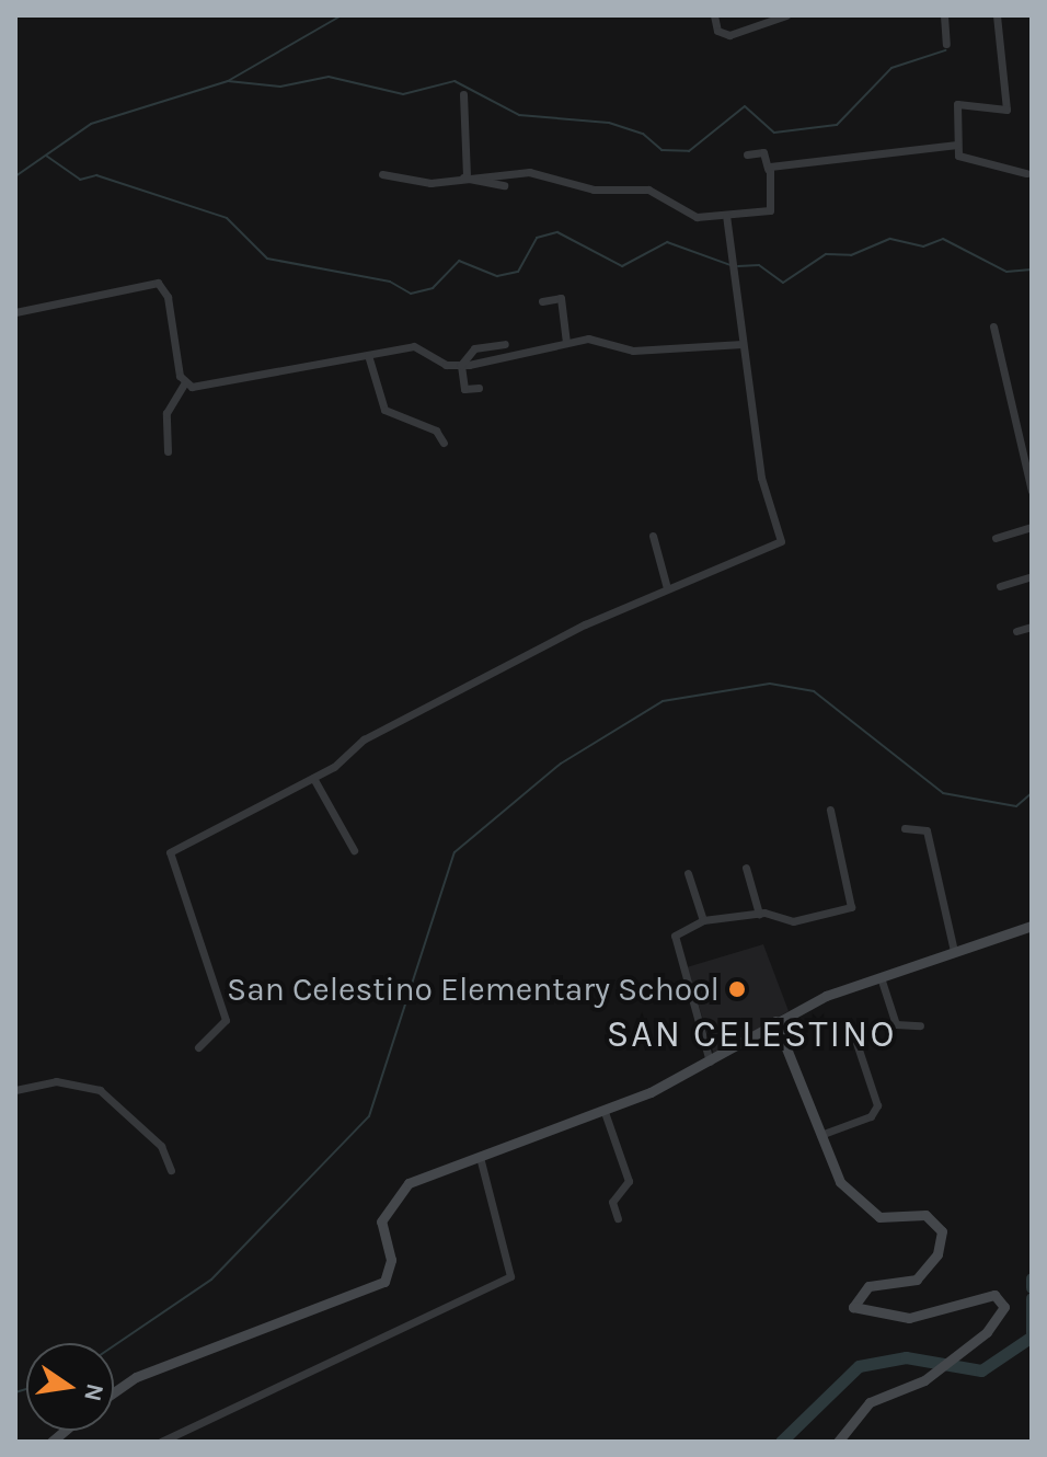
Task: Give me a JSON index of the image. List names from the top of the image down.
{
  "districts": ["SAN CELESTINO"],
  "places": ["San Celestino Elementary School"],
  "north": "right"
}
